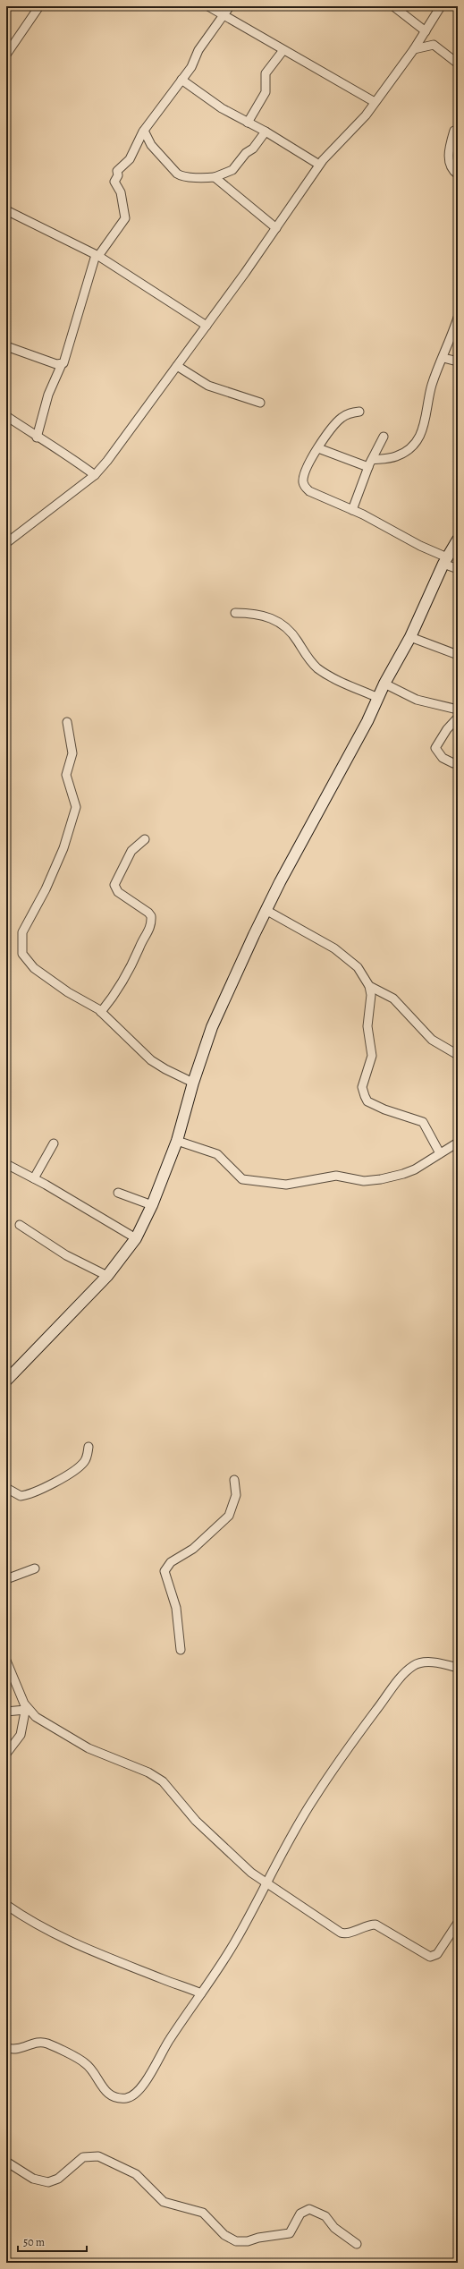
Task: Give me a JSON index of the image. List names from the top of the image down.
{
  "scale_bar": "50 m"
}
